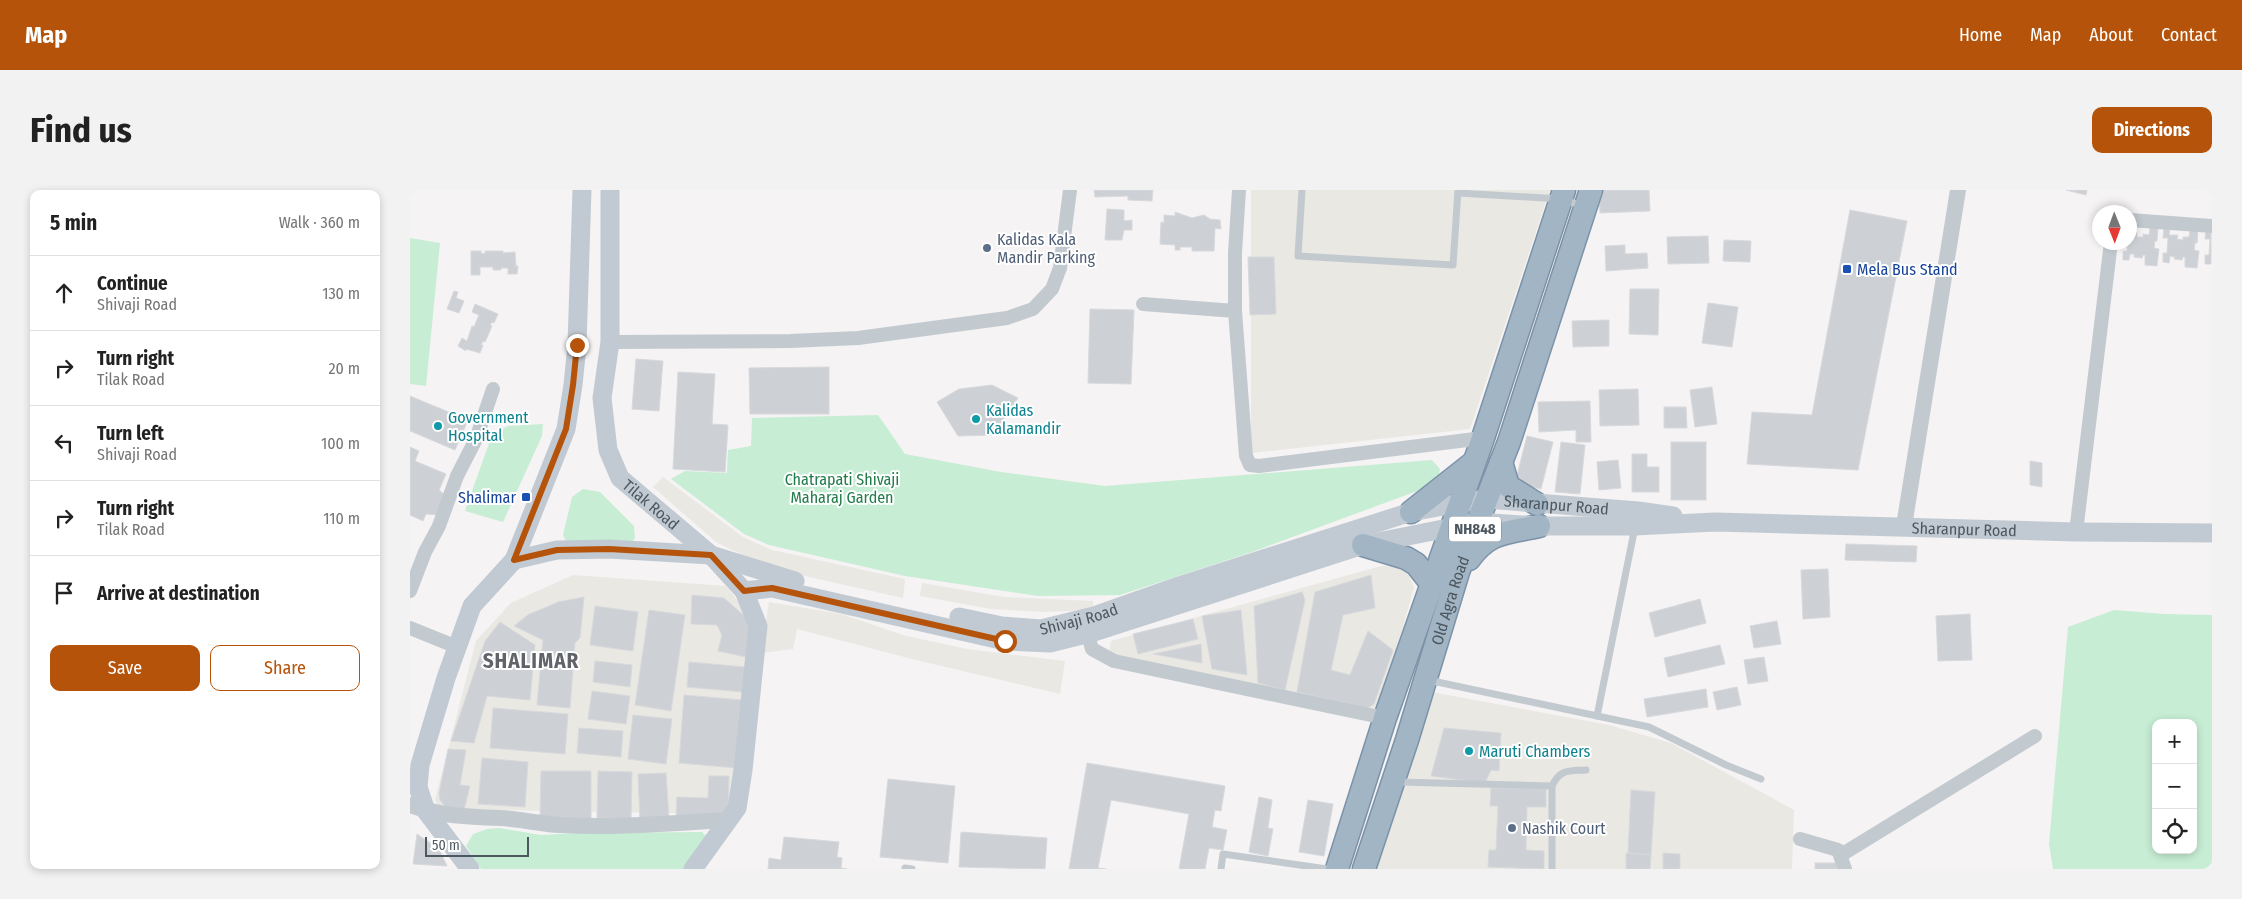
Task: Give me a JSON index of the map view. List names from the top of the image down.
{
  "streets": {
    "highway": ["NH848", "Old Agra Road"],
    "main road": ["Tilak Road", "Sharanpur Road", "Shivaji Road"]
  },
  "crossings": [
    ["Tilak Road", "Shivaji Road"],
    ["Sharanpur Road", "Old Agra Road"],
    ["Sharanpur Road", "Shivaji Road"],
    ["Old Agra Road", "Shivaji Road"]
  ],
  "districts": ["SHALIMAR"],
  "parks": ["Chatrapati Shivaji Maharaj Garden"],
  "places": {
    "other": [
      "Kalidas Kala Mandir Parking",
      "Kalidas Kalamandir",
      "Government Hospital",
      "Maruti Chambers",
      "Nashik Court"
    ],
    "transit": ["Mela Bus Stand", "Shalimar"]
  },
  "scale_bar": "50 m",
  "north": "bottom",
  "page": {
    "header": "Map",
    "nav": [
      "Home",
      "Map",
      "About",
      "Contact"
    ],
    "buttons": [
      "Directions",
      ["Save", "Share"]
    ],
    "title": "Find us",
    "heading": ["5 min", "Walk · 360 m"],
    "list": [
      ["Continue", "Shivaji Road", "130 m"],
      ["Turn right", "Tilak Road", "20 m"],
      ["Turn left", "Shivaji Road", "100 m"],
      ["Turn right", "Tilak Road", "110 m"],
      "Arrive at destination"
    ],
    "map_buttons": ["+", "−"],
    "scale": "50 m"
  }
}
